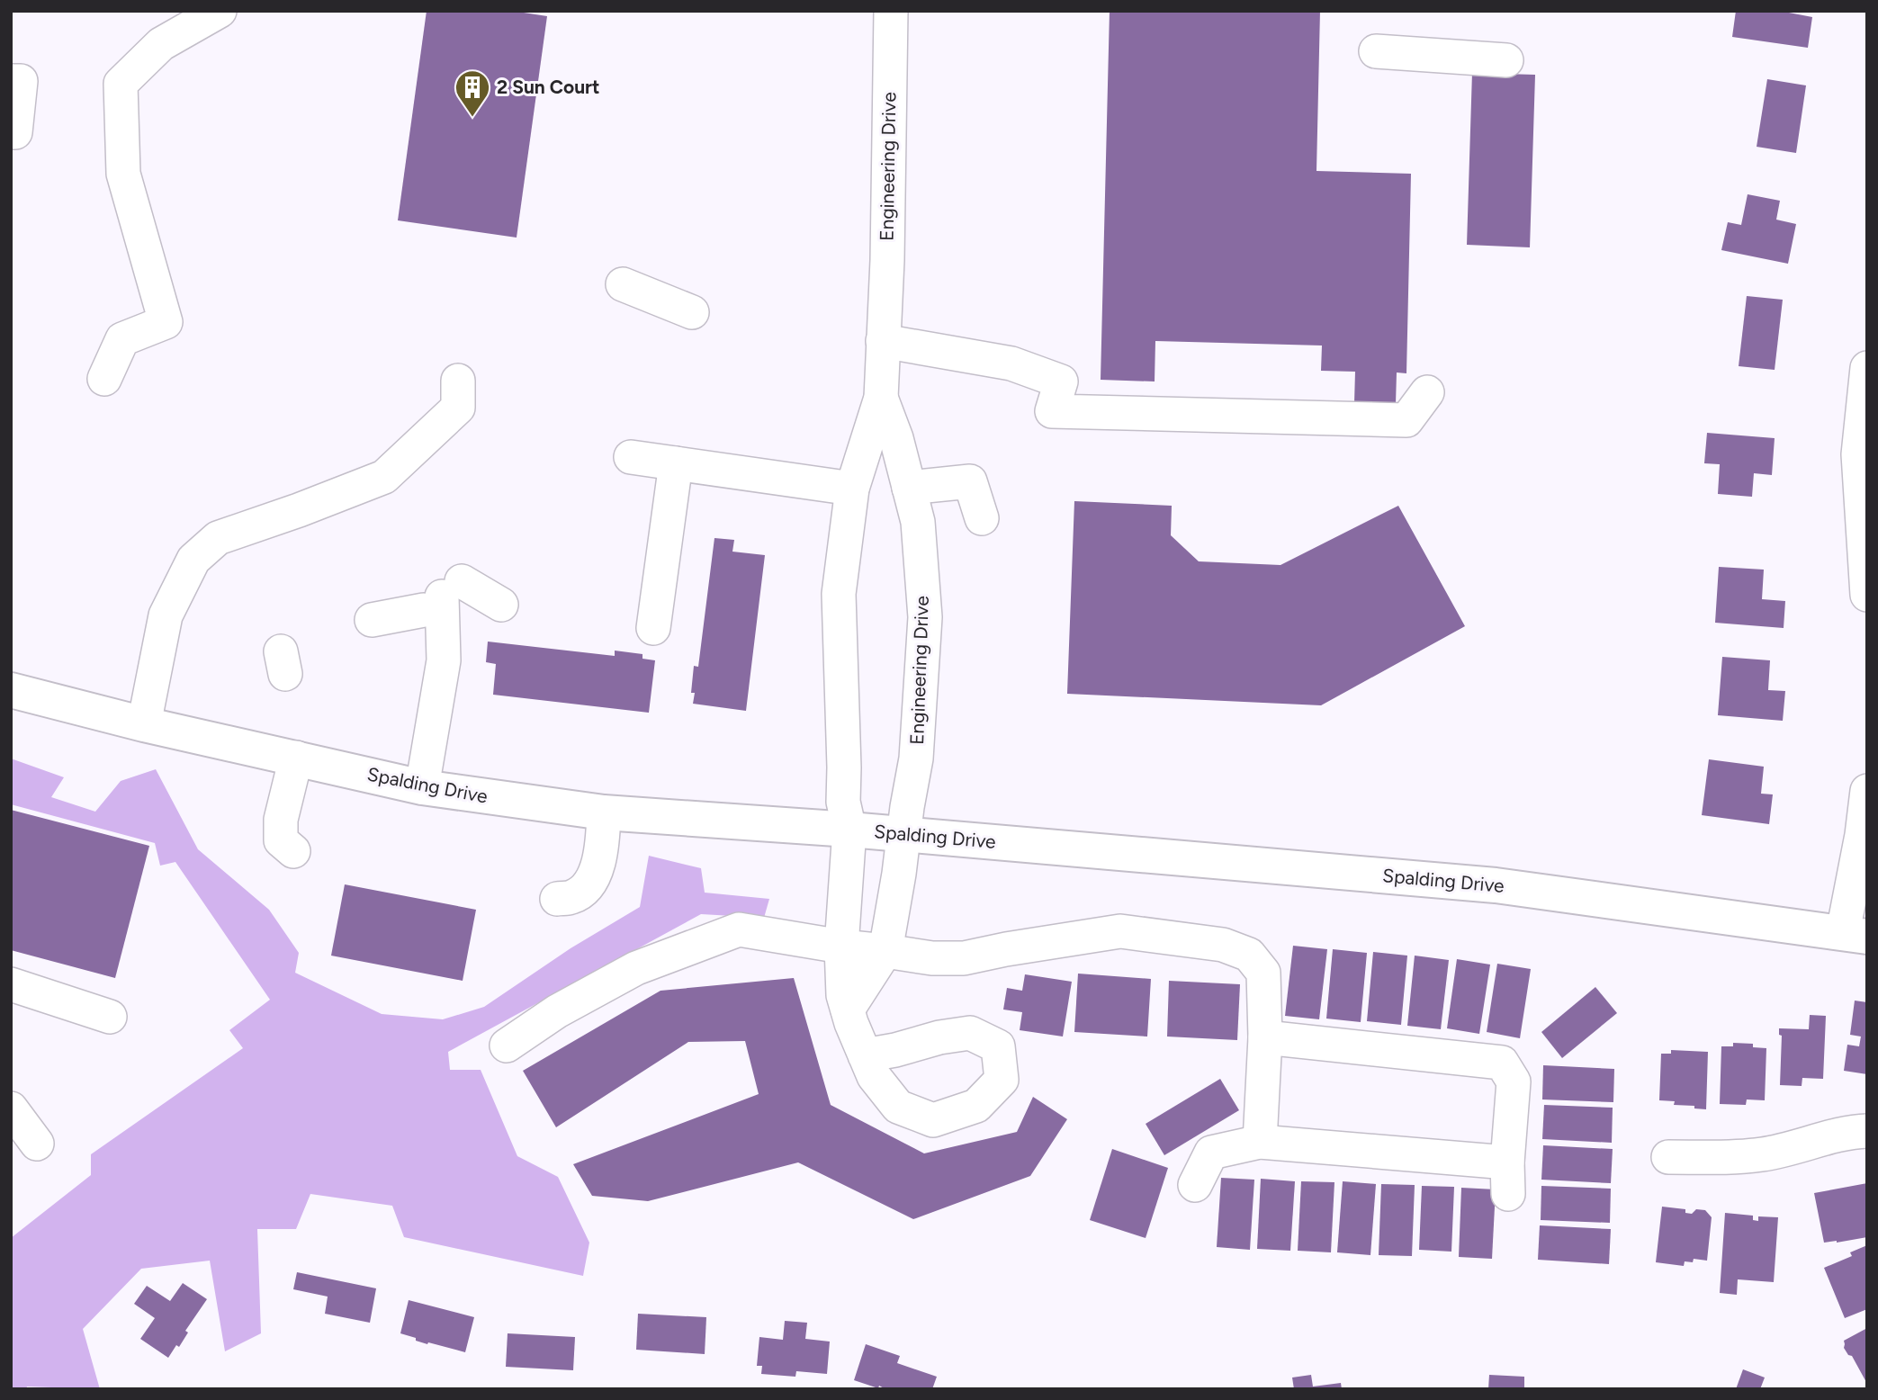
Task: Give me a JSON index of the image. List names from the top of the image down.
{
  "streets": {
    "main road": ["Spalding Drive"],
    "street": ["Engineering Drive"]
  },
  "crossings": [
    ["Engineering Drive", "Spalding Drive"]
  ],
  "places": {
    "building": ["2 Sun Court"]
  }
}
